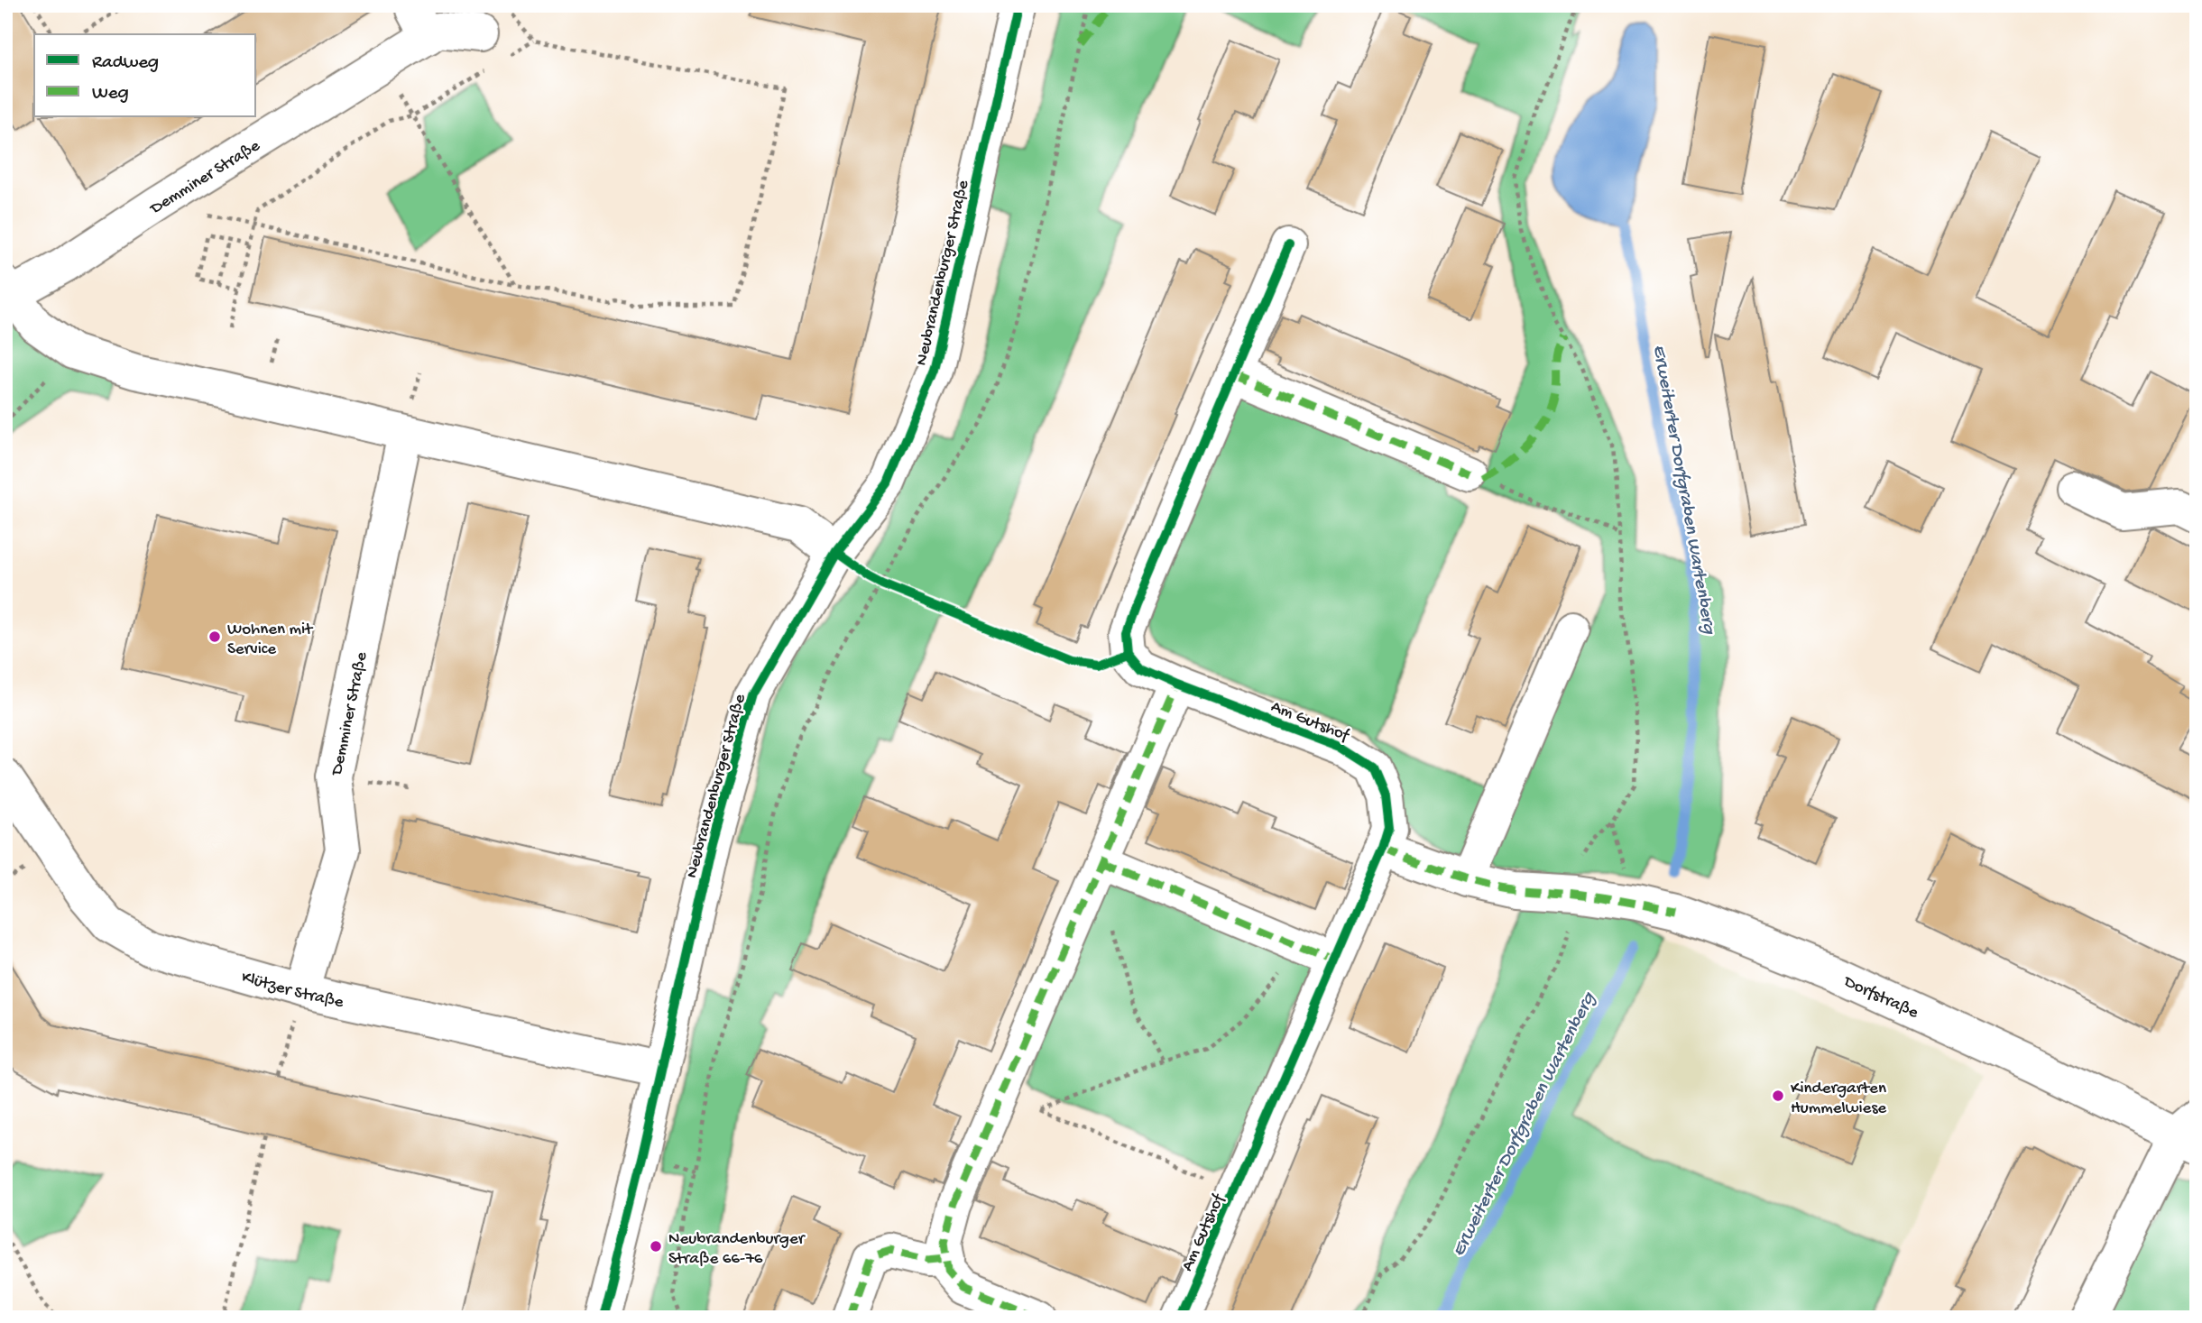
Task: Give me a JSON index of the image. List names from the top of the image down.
{
  "streets": {
    "street": [
      "Demminer Straße",
      "Neubrandenburger Straße",
      "Am Gutshof",
      "Klützer Straße",
      "Dorfstraße"
    ]
  },
  "crossings": [
    ["Demminer Straße", "Neubrandenburger Straße"],
    ["Demminer Straße", "Klützer Straße"],
    ["Neubrandenburger Straße", "Klützer Straße"]
  ],
  "water": ["Erweiterter Dorfgraben Wartenberg"],
  "places": ["Wohnen mit Service", "Kindergarten Hummelwiese", "Neubrandenburger Straße 66-76"],
  "legend": ["Radweg", "Weg"]
}
